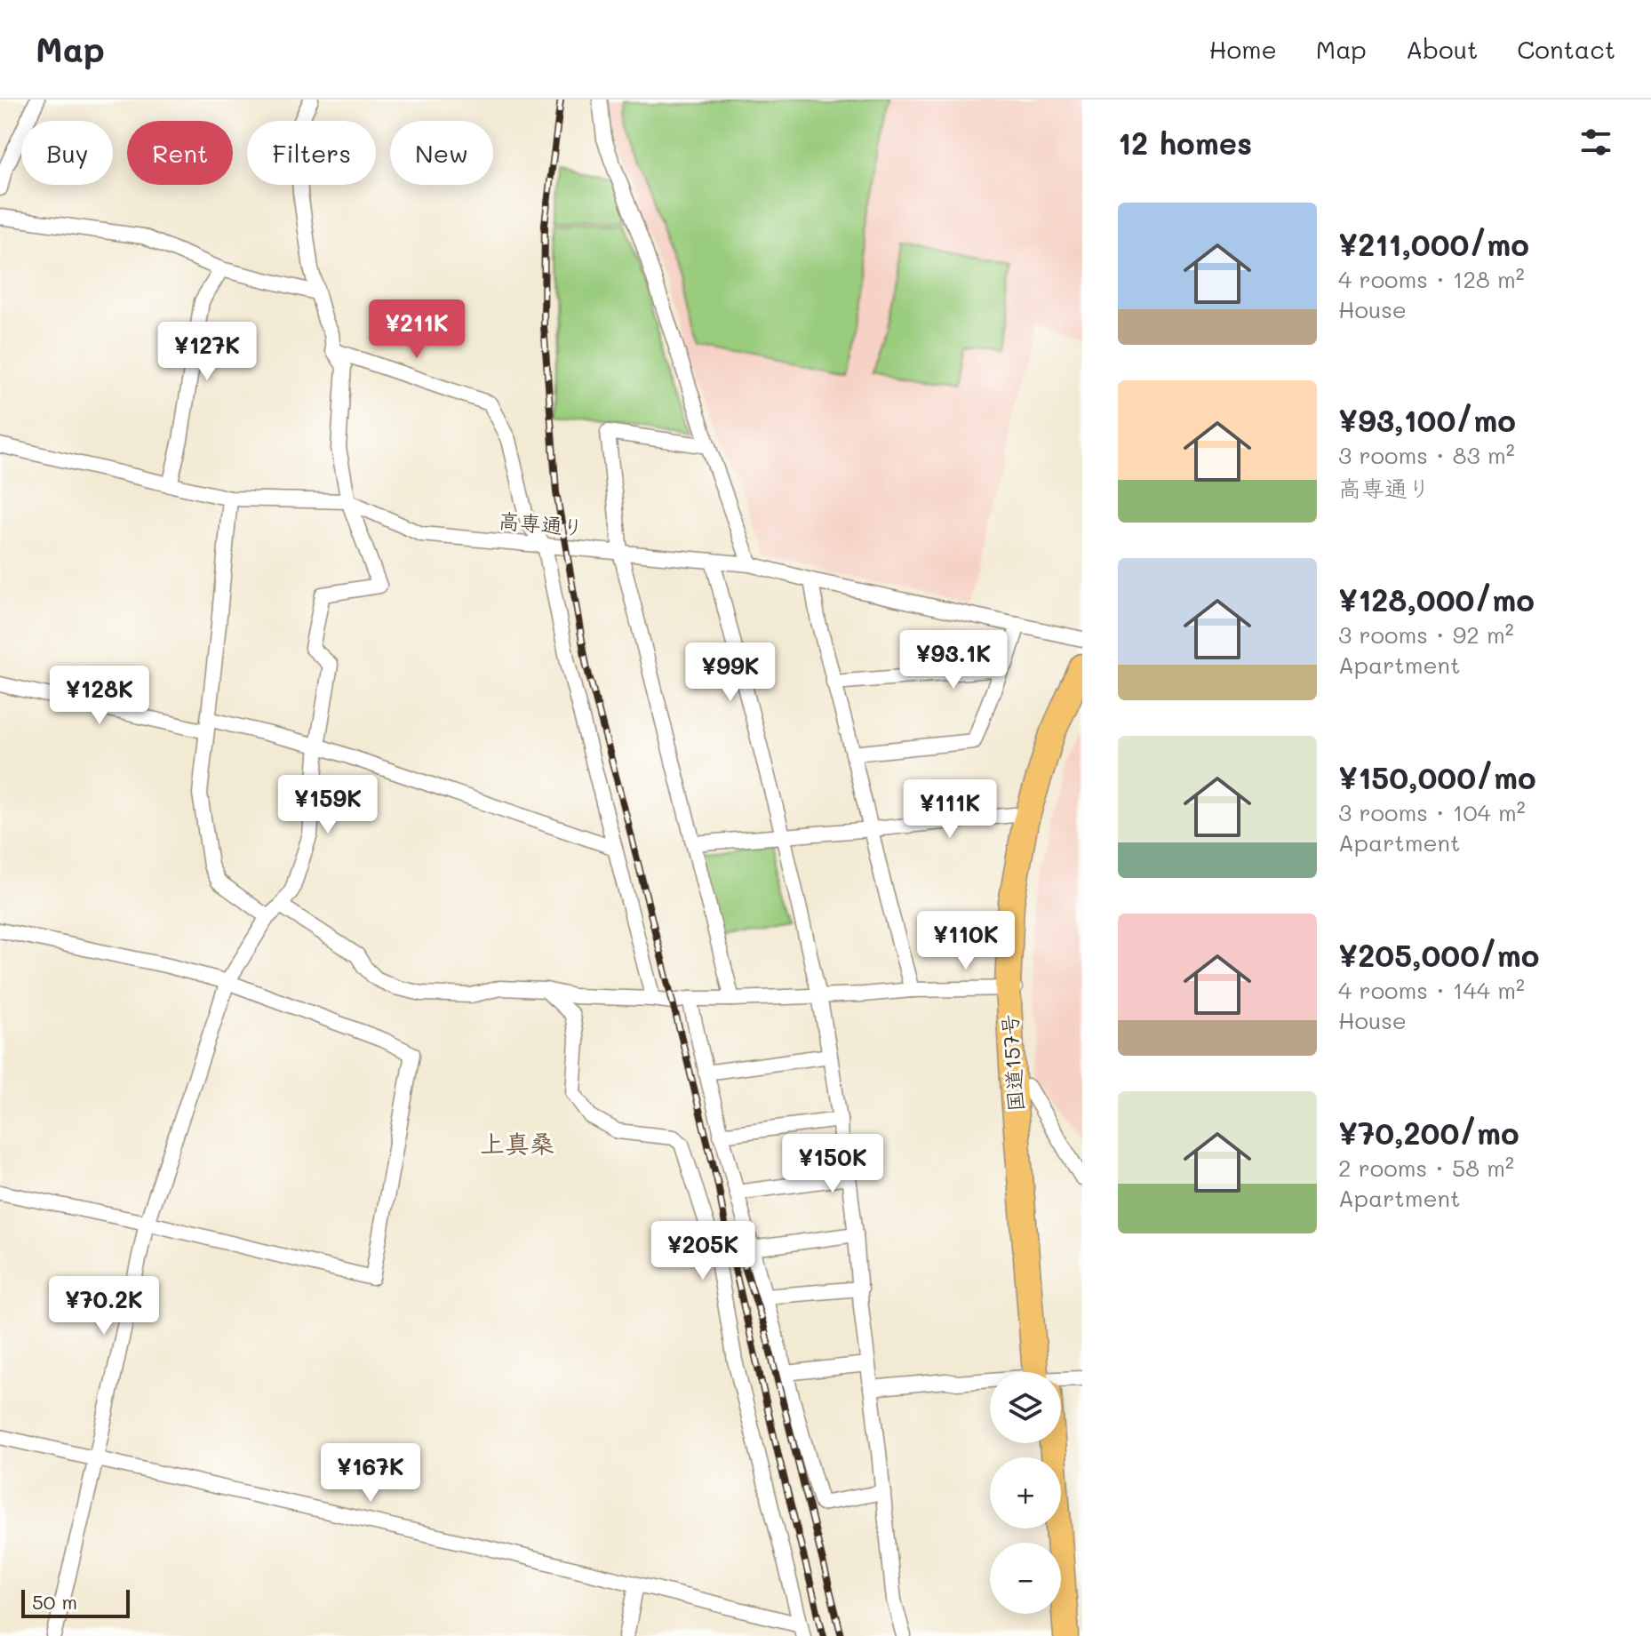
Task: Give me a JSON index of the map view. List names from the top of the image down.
{
  "streets": {
    "highway": ["国道157号"],
    "street": ["高専通り"]
  },
  "districts": ["上真桑"],
  "scale_bar": "50 m",
  "page": {
    "header": "Map",
    "nav": [
      "Home",
      "Map",
      "About",
      "Contact"
    ],
    "heading": "12 homes",
    "chip": [
      "Buy",
      "Rent",
      "Filters",
      "New"
    ],
    "list": [
      {
        "name": "¥211,000/mo",
        "note": "4 rooms · 128 m² · House"
      },
      {
        "name": "¥93,100/mo",
        "note": "3 rooms · 83 m² · 高専通り"
      },
      {
        "name": "¥128,000/mo",
        "note": "3 rooms · 92 m² · Apartment"
      },
      {
        "name": "¥150,000/mo",
        "note": "3 rooms · 104 m² · Apartment"
      },
      {
        "name": "¥205,000/mo",
        "note": "4 rooms · 144 m² · House"
      },
      {
        "name": "¥70,200/mo",
        "note": "2 rooms · 58 m² · Apartment"
      }
    ],
    "price": [
      "¥211K",
      "¥127K",
      "¥93.1K",
      "¥99K",
      "¥128K",
      "¥159K",
      "¥111K",
      "¥110K",
      "¥150K",
      "¥205K",
      "¥70.2K",
      "¥167K"
    ],
    "map_buttons": ["+", "−"],
    "scale": "50 m"
  }
}
